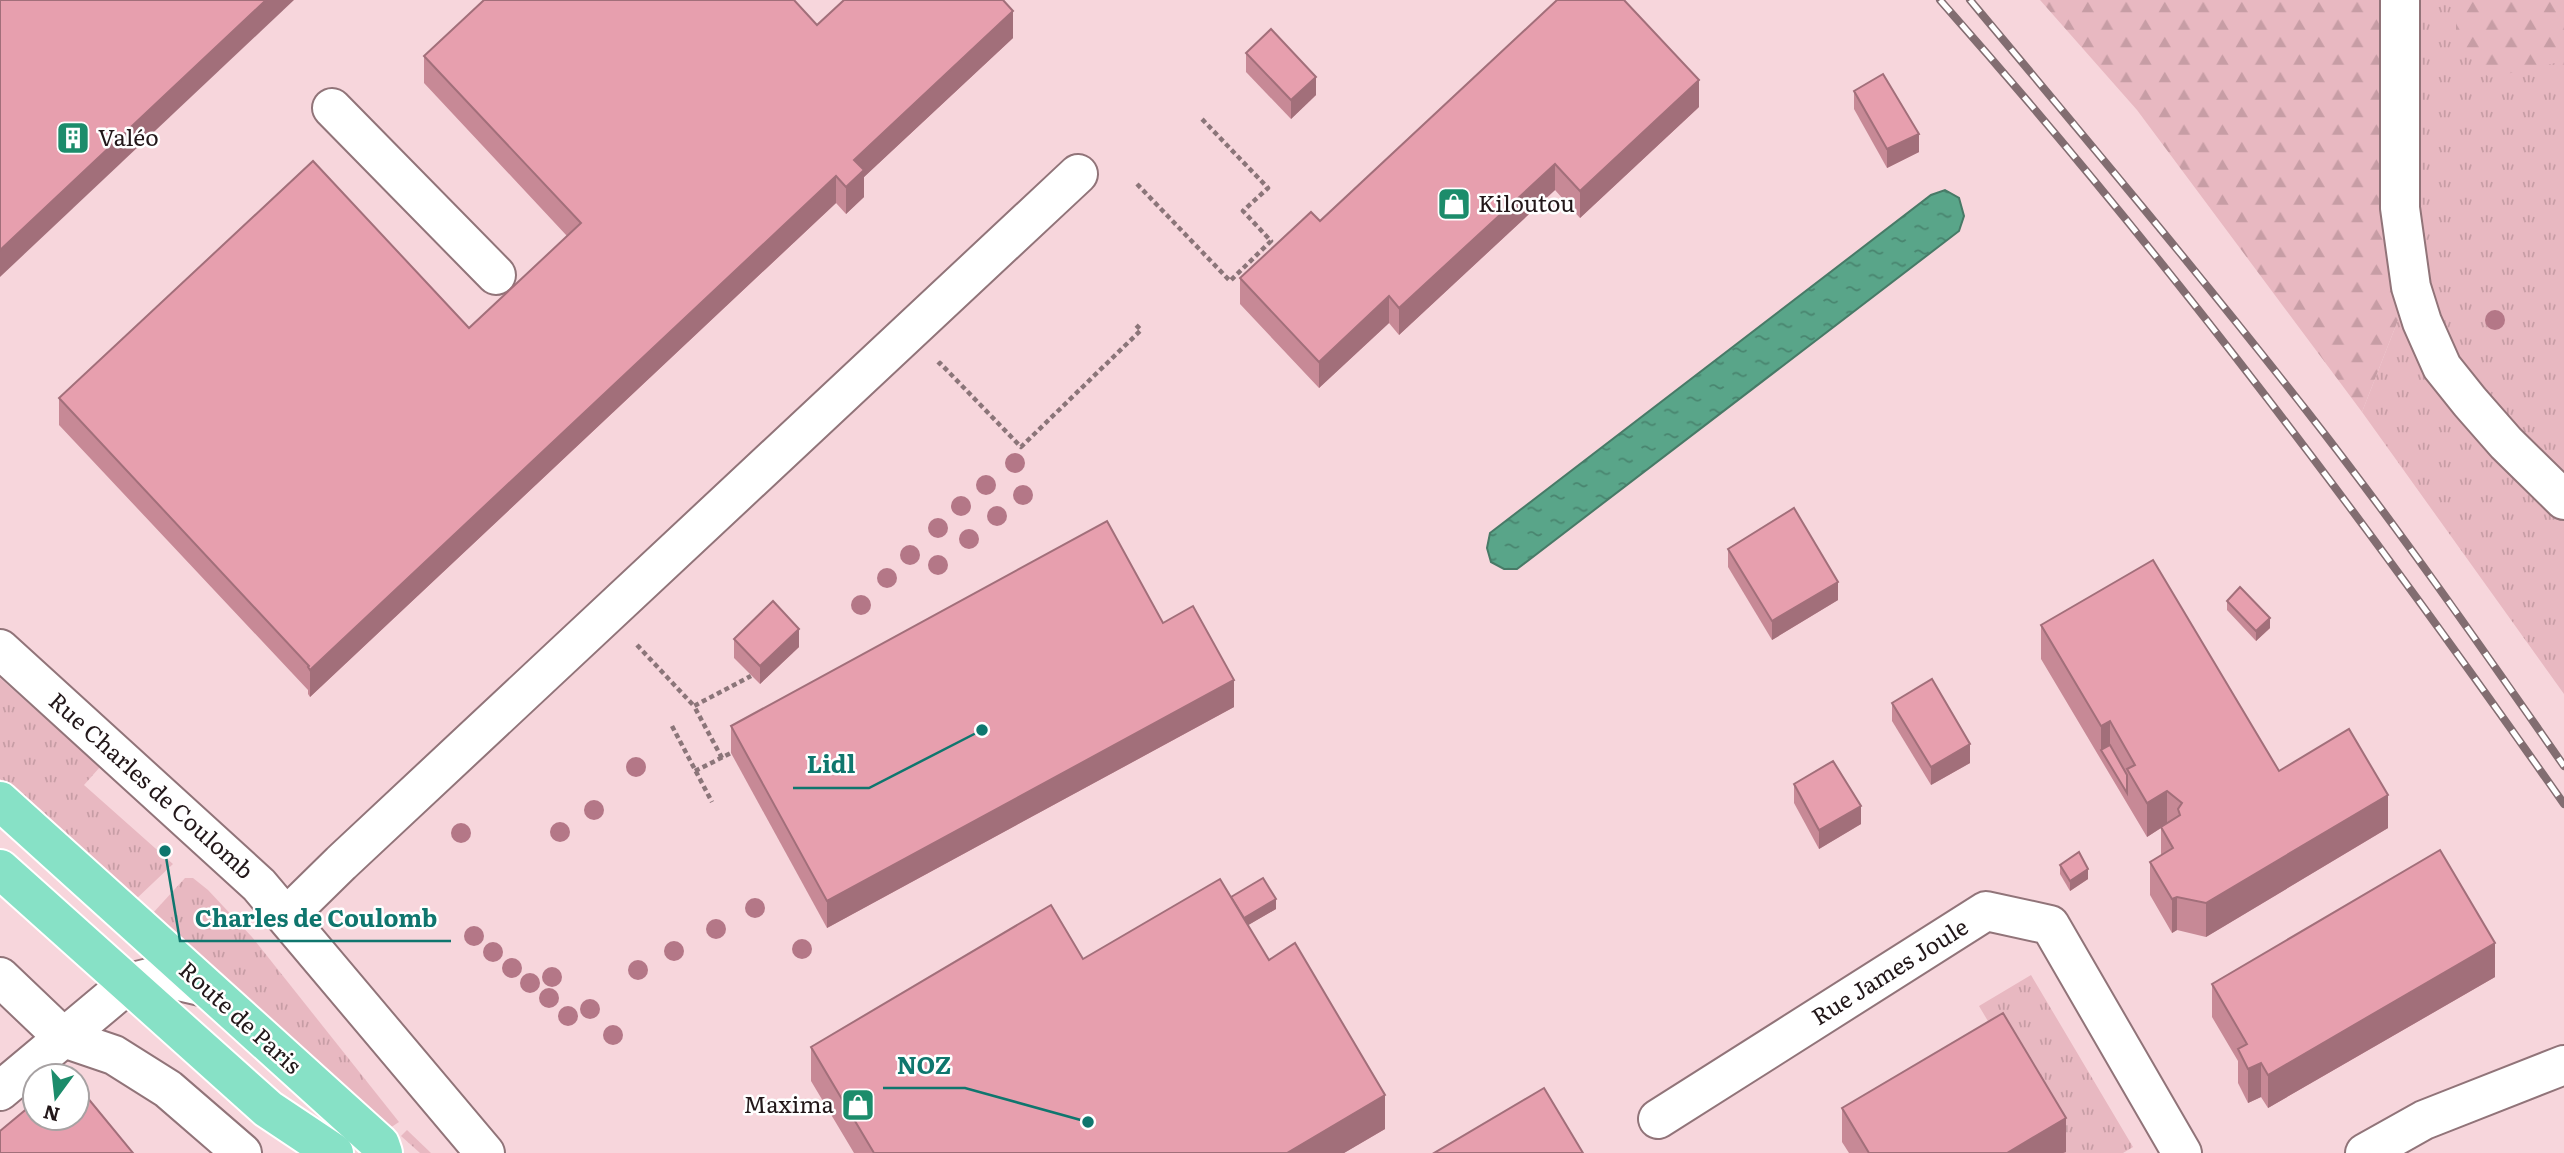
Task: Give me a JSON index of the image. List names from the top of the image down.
{
  "streets": {
    "main road": ["Route de Paris"],
    "street": ["Rue Charles de Coulomb", "Rue James Joule"]
  },
  "places": {
    "building": ["Valéo"],
    "shop": ["Kiloutou", "Maxima"],
    "other": ["Lidl", "Charles de Coulomb", "NOZ"]
  },
  "north": "bottom"
}
